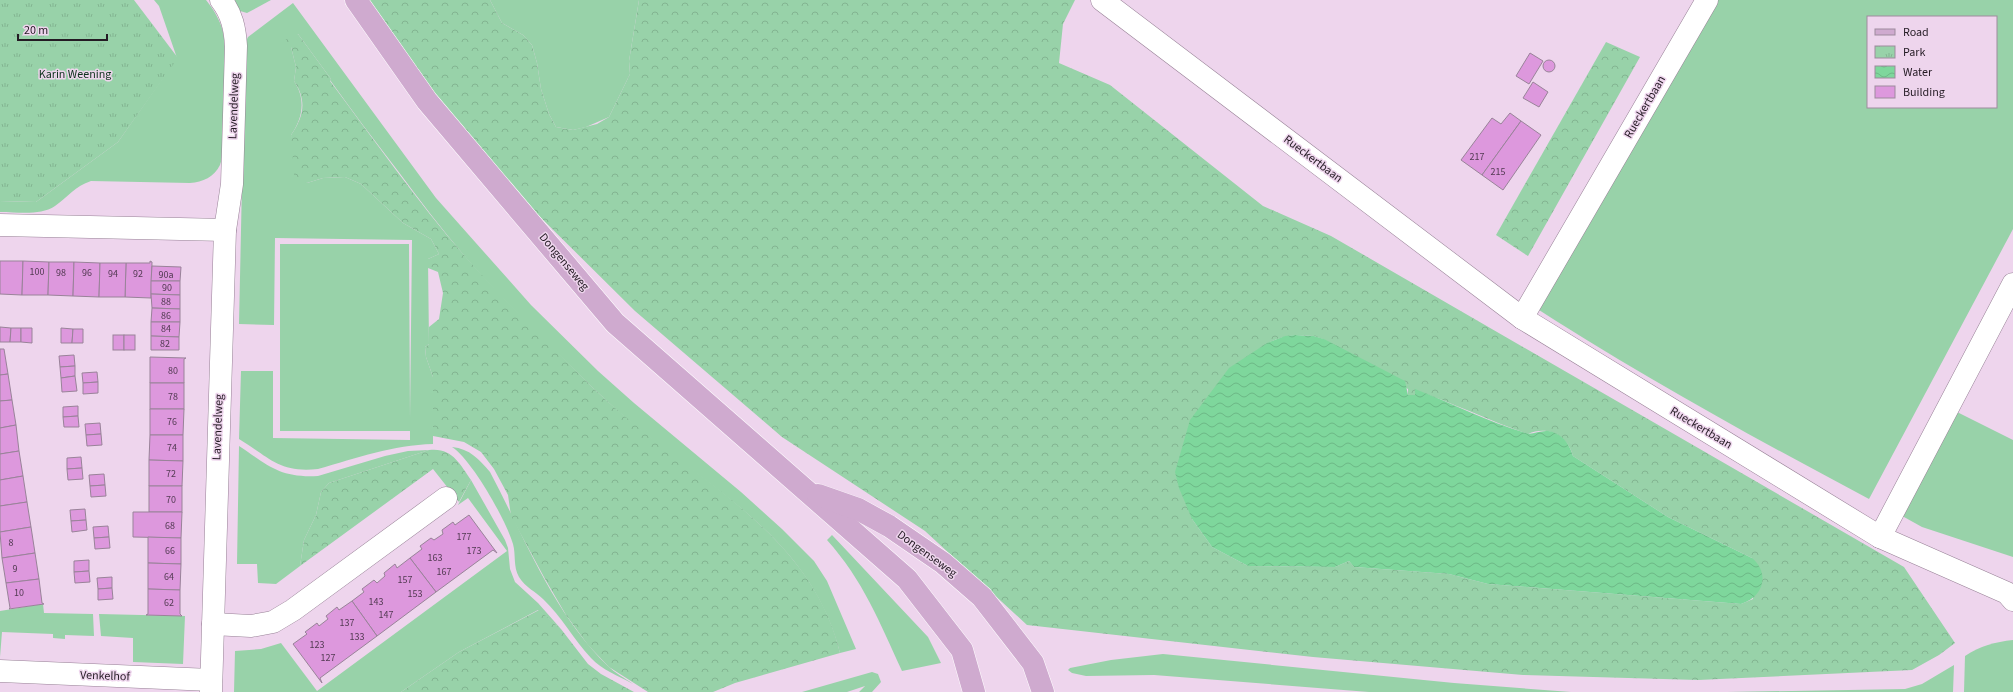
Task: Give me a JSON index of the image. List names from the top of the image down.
{
  "streets": {
    "main road": ["Dongenseweg"],
    "street": ["Lavendelweg", "Rueckertbaan", "Venkelhof"]
  },
  "crossings": [
    ["Lavendelweg", "Venkelhof"]
  ],
  "parks": ["Karin Weening"],
  "house_numbers": [
    "217",
    "215",
    "100",
    "98",
    "96",
    "94",
    "92",
    "90a",
    "90",
    "88",
    "86",
    "84",
    "82",
    "80",
    "78",
    "76",
    "74",
    "72",
    "70",
    "68",
    "177",
    "8",
    "66",
    "173",
    "163",
    "9",
    "167",
    "64",
    "157",
    "10",
    "153",
    "143",
    "62",
    "147",
    "137",
    "133",
    "123",
    "127"
  ],
  "legend": [
    "Road",
    "Park",
    "Water",
    "Building"
  ],
  "scale_bar": "20 m"
}
